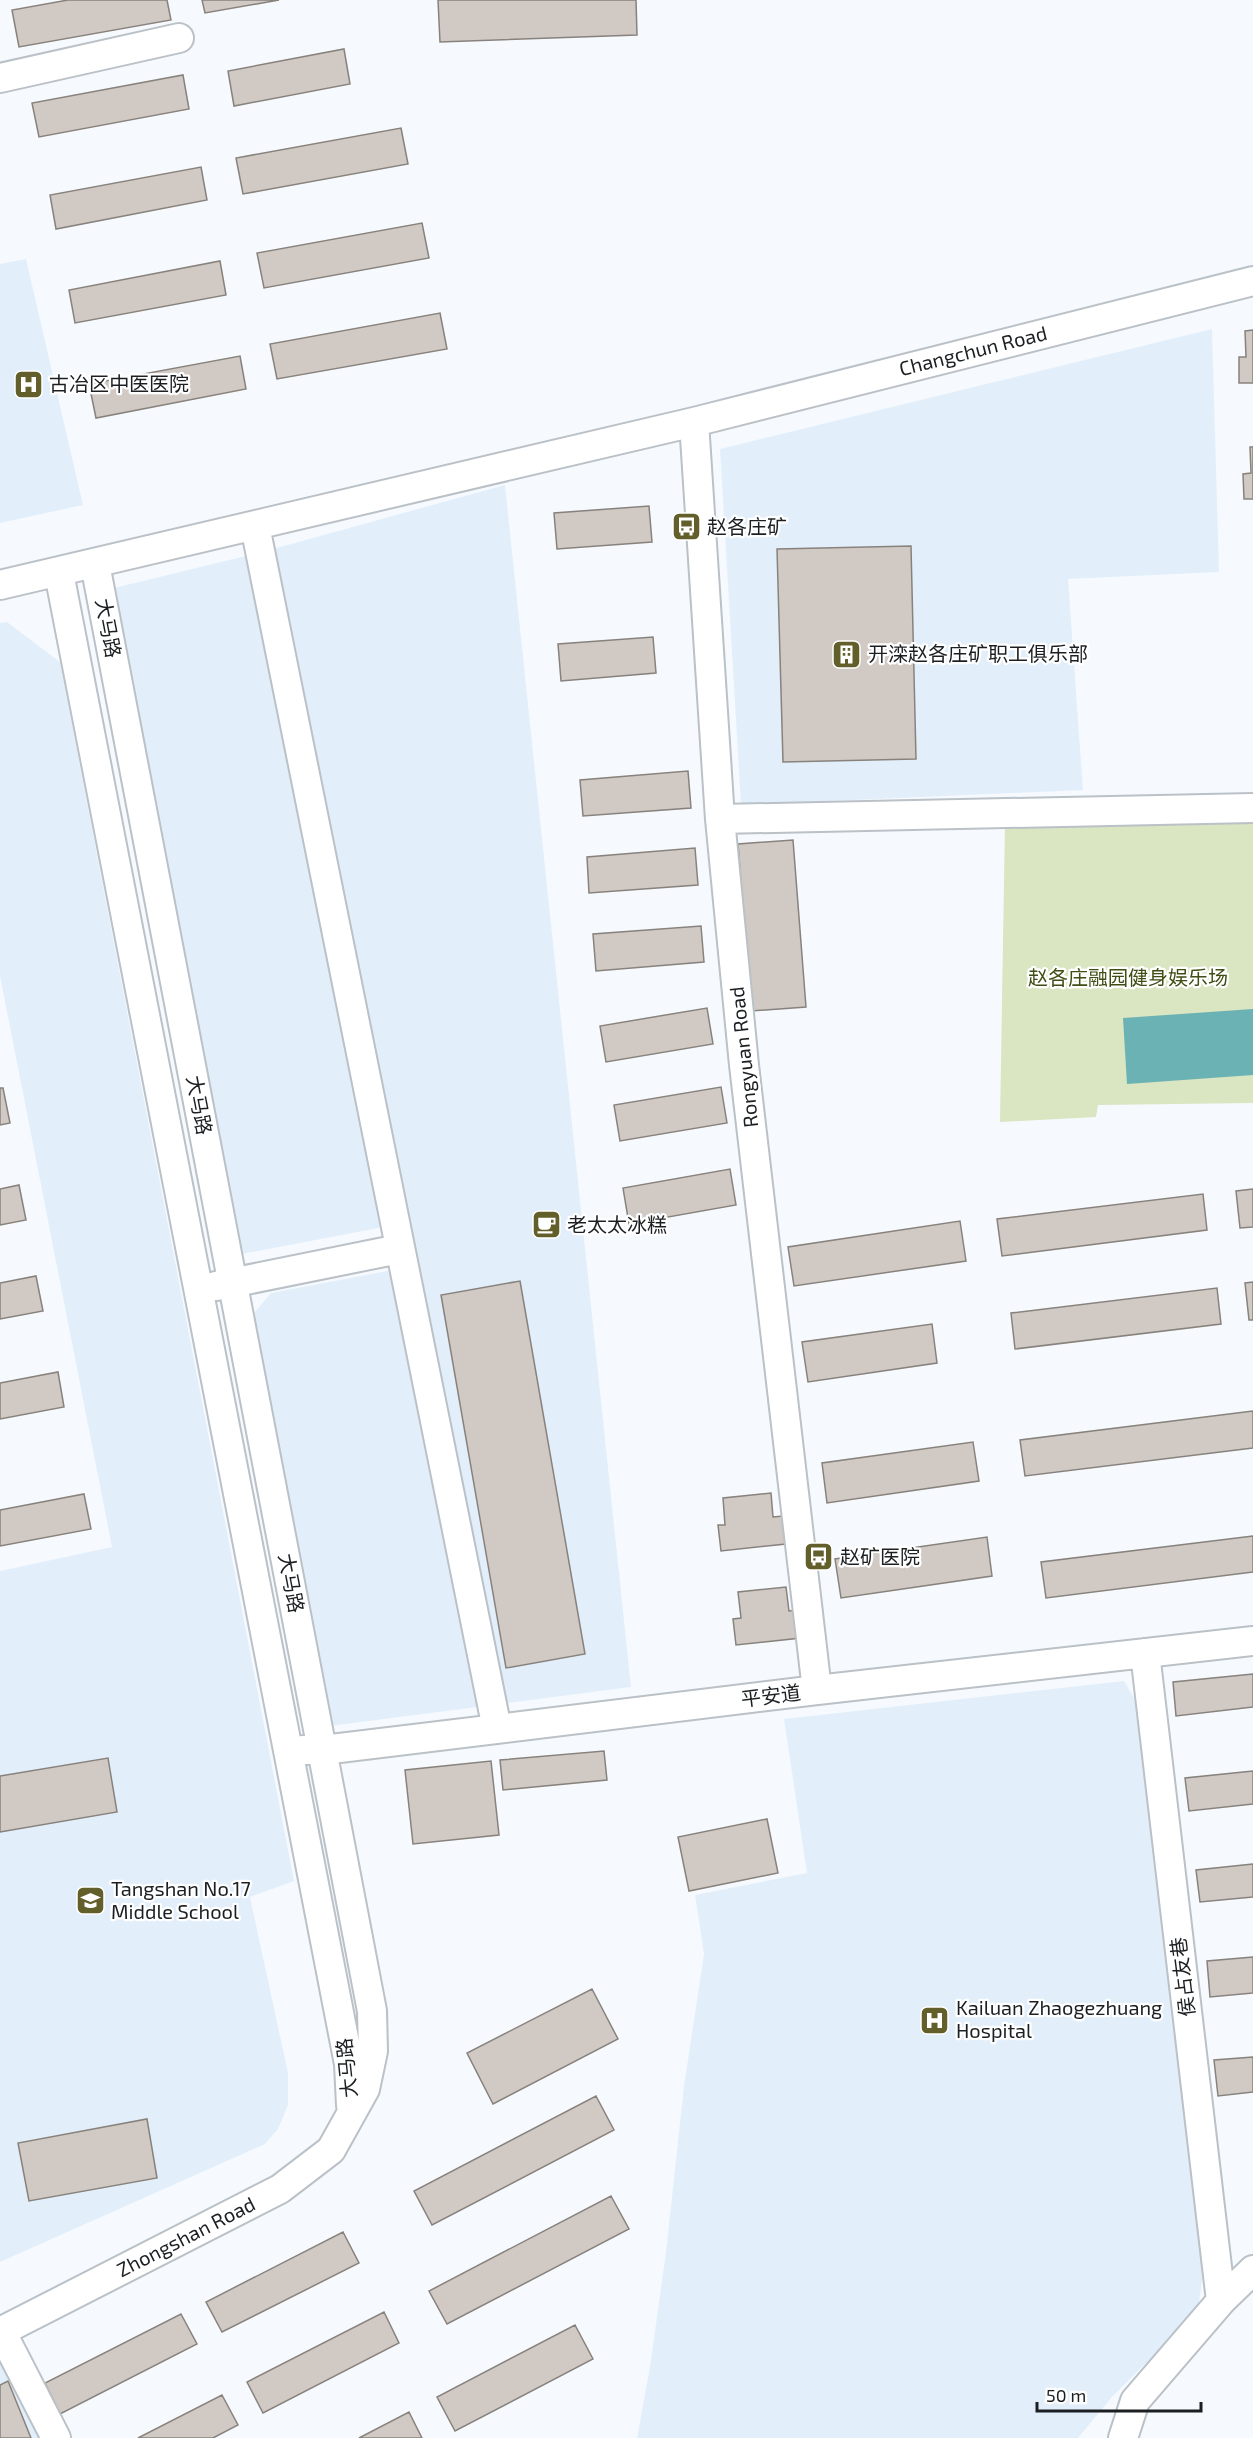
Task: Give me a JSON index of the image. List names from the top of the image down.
{
  "streets": {
    "street": [
      "Changchun Road",
      "大马路",
      "Rongyuan Road",
      "平安道",
      "侯占友巷",
      "Zhongshan Road"
    ]
  },
  "crossings": [
    ["Changchun Road", "大马路"],
    ["Changchun Road", "Rongyuan Road"],
    ["大马路", "平安道"],
    ["大马路", "Zhongshan Road"],
    ["Rongyuan Road", "平安道"],
    ["平安道", "侯占友巷"]
  ],
  "parks": ["赵各庄融园健身娱乐场"],
  "places": {
    "hospital": ["古冶区中医医院", "Kailuan Zhaogezhuang Hospital"],
    "bus stop": ["赵各庄矿", "赵矿医院"],
    "building": ["开滦赵各庄矿职工俱乐部"],
    "cafe": ["老太太冰糕"],
    "school or university": ["Tangshan No.17 Middle School"]
  },
  "scale_bar": "50 m"
}
